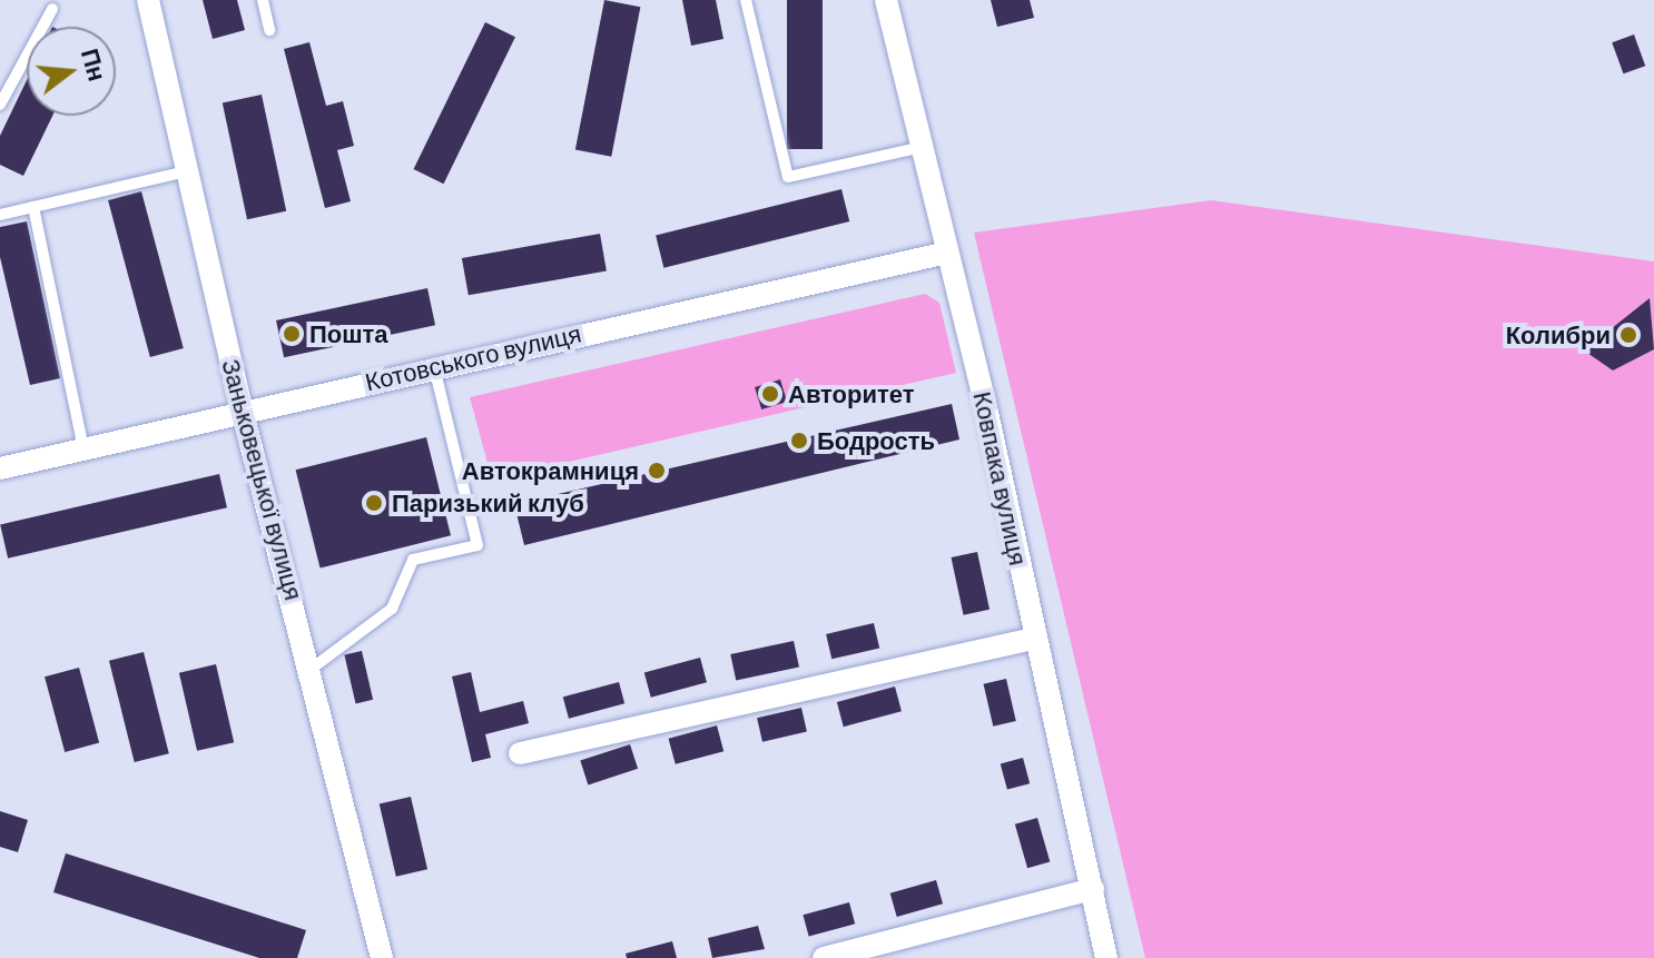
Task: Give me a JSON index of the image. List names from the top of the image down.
{
  "streets": {
    "street": ["Котовського вулиця", "Ковпака вулиця", "Заньковецької вулиця"]
  },
  "crossings": [
    ["Котовського вулиця", "Ковпака вулиця"],
    ["Котовського вулиця", "Заньковецької вулиця"]
  ],
  "places": [
    "Пошта",
    "Колибри",
    "Авторитет",
    "Бодрость",
    "Автокрамниця",
    "Паризький клуб"
  ],
  "north": "right"
}
